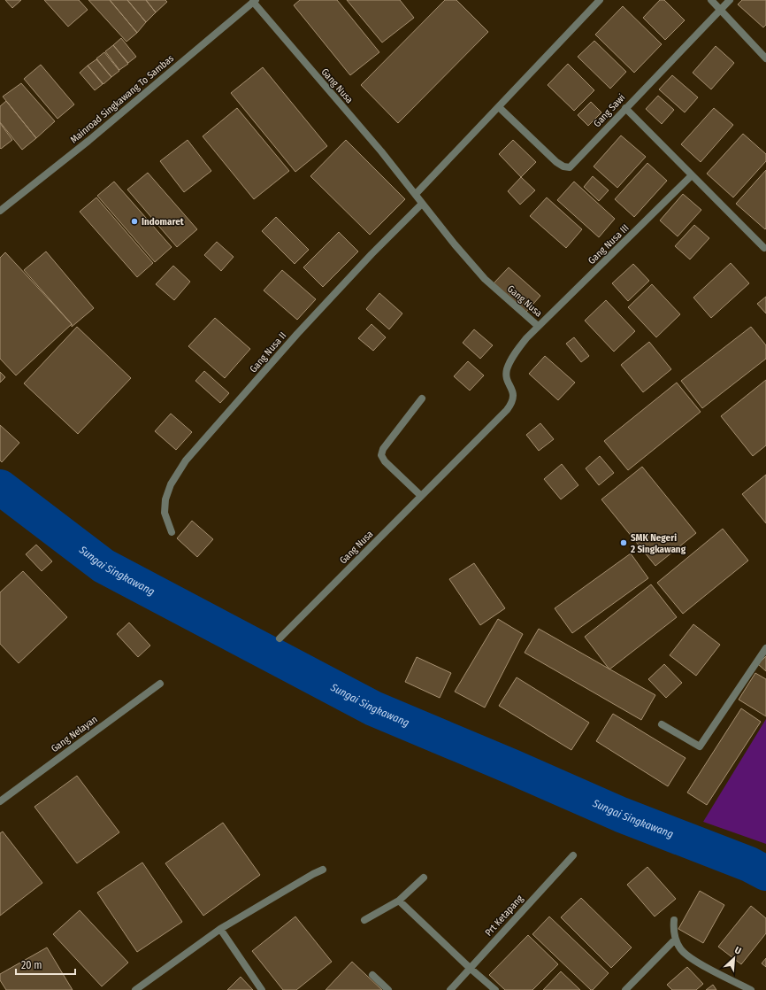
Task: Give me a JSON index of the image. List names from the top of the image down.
{
  "streets": {
    "street": [
      "Gang Nusa",
      "Mainroad Singkawang To Sambas",
      "Gang Sawi",
      "Gang Nusa III",
      "Gang Nusa II",
      "Gang Nelayan",
      "Prt Ketapang"
    ]
  },
  "crossings": [
    ["Gang Nusa", "Mainroad Singkawang To Sambas"],
    ["Gang Nusa", "Gang Nusa III"],
    ["Gang Nusa", "Gang Nusa II"]
  ],
  "water": ["Sungai Singkawang"],
  "places": ["Indomaret", "SMK Negeri 2 Singkawang"],
  "scale_bar": "20 m",
  "north": "top right"
}
